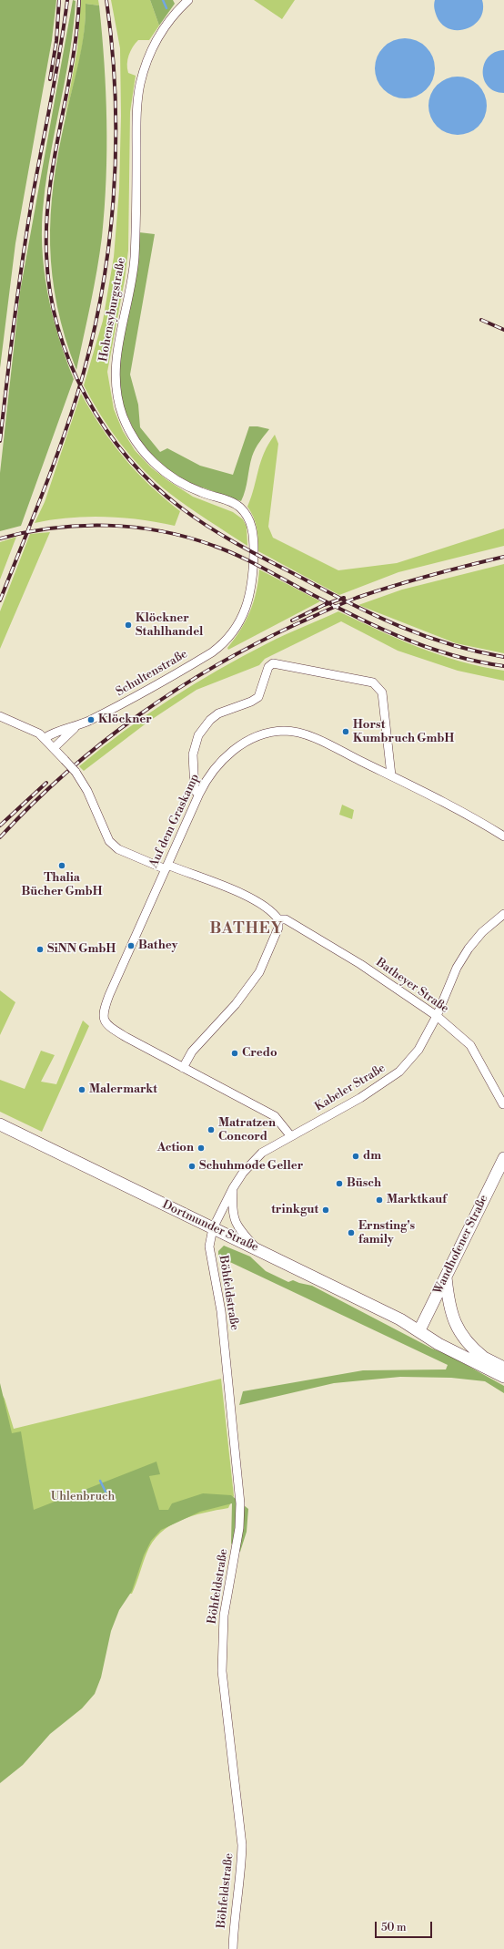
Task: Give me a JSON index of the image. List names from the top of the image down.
{
  "streets": {
    "main road": ["Dortmunder Straße", "Wandhofener Straße"],
    "street": [
      "Hohensyburgstraße",
      "Schultenstraße",
      "Auf dem Graskamp",
      "Batheyer Straße",
      "Kabeler Straße",
      "Böhfeldstraße"
    ]
  },
  "crossings": [
    ["Hohensyburgstraße", "Schultenstraße"],
    ["Schultenstraße", "Batheyer Straße"],
    ["Auf dem Graskamp", "Batheyer Straße"],
    ["Auf dem Graskamp", "Kabeler Straße"],
    ["Batheyer Straße", "Kabeler Straße"],
    ["Kabeler Straße", "Dortmunder Straße"],
    ["Kabeler Straße", "Böhfeldstraße"],
    ["Dortmunder Straße", "Wandhofener Straße"],
    ["Dortmunder Straße", "Böhfeldstraße"]
  ],
  "districts": ["BATHEY"],
  "parks": ["Uhlenbruch"],
  "places": [
    "Klöckner Stahlhandel",
    "Klöckner",
    "Horst Kumbruch GmbH",
    "Thalia Bücher GmbH",
    "Bathey",
    "SiNN GmbH",
    "Credo",
    "Malermarkt",
    "Matratzen Concord",
    "Action",
    "dm",
    "Schuhmode Geller",
    "Büsch",
    "Marktkauf",
    "trinkgut",
    "Ernsting's family"
  ],
  "scale_bar": "50 m"
}
